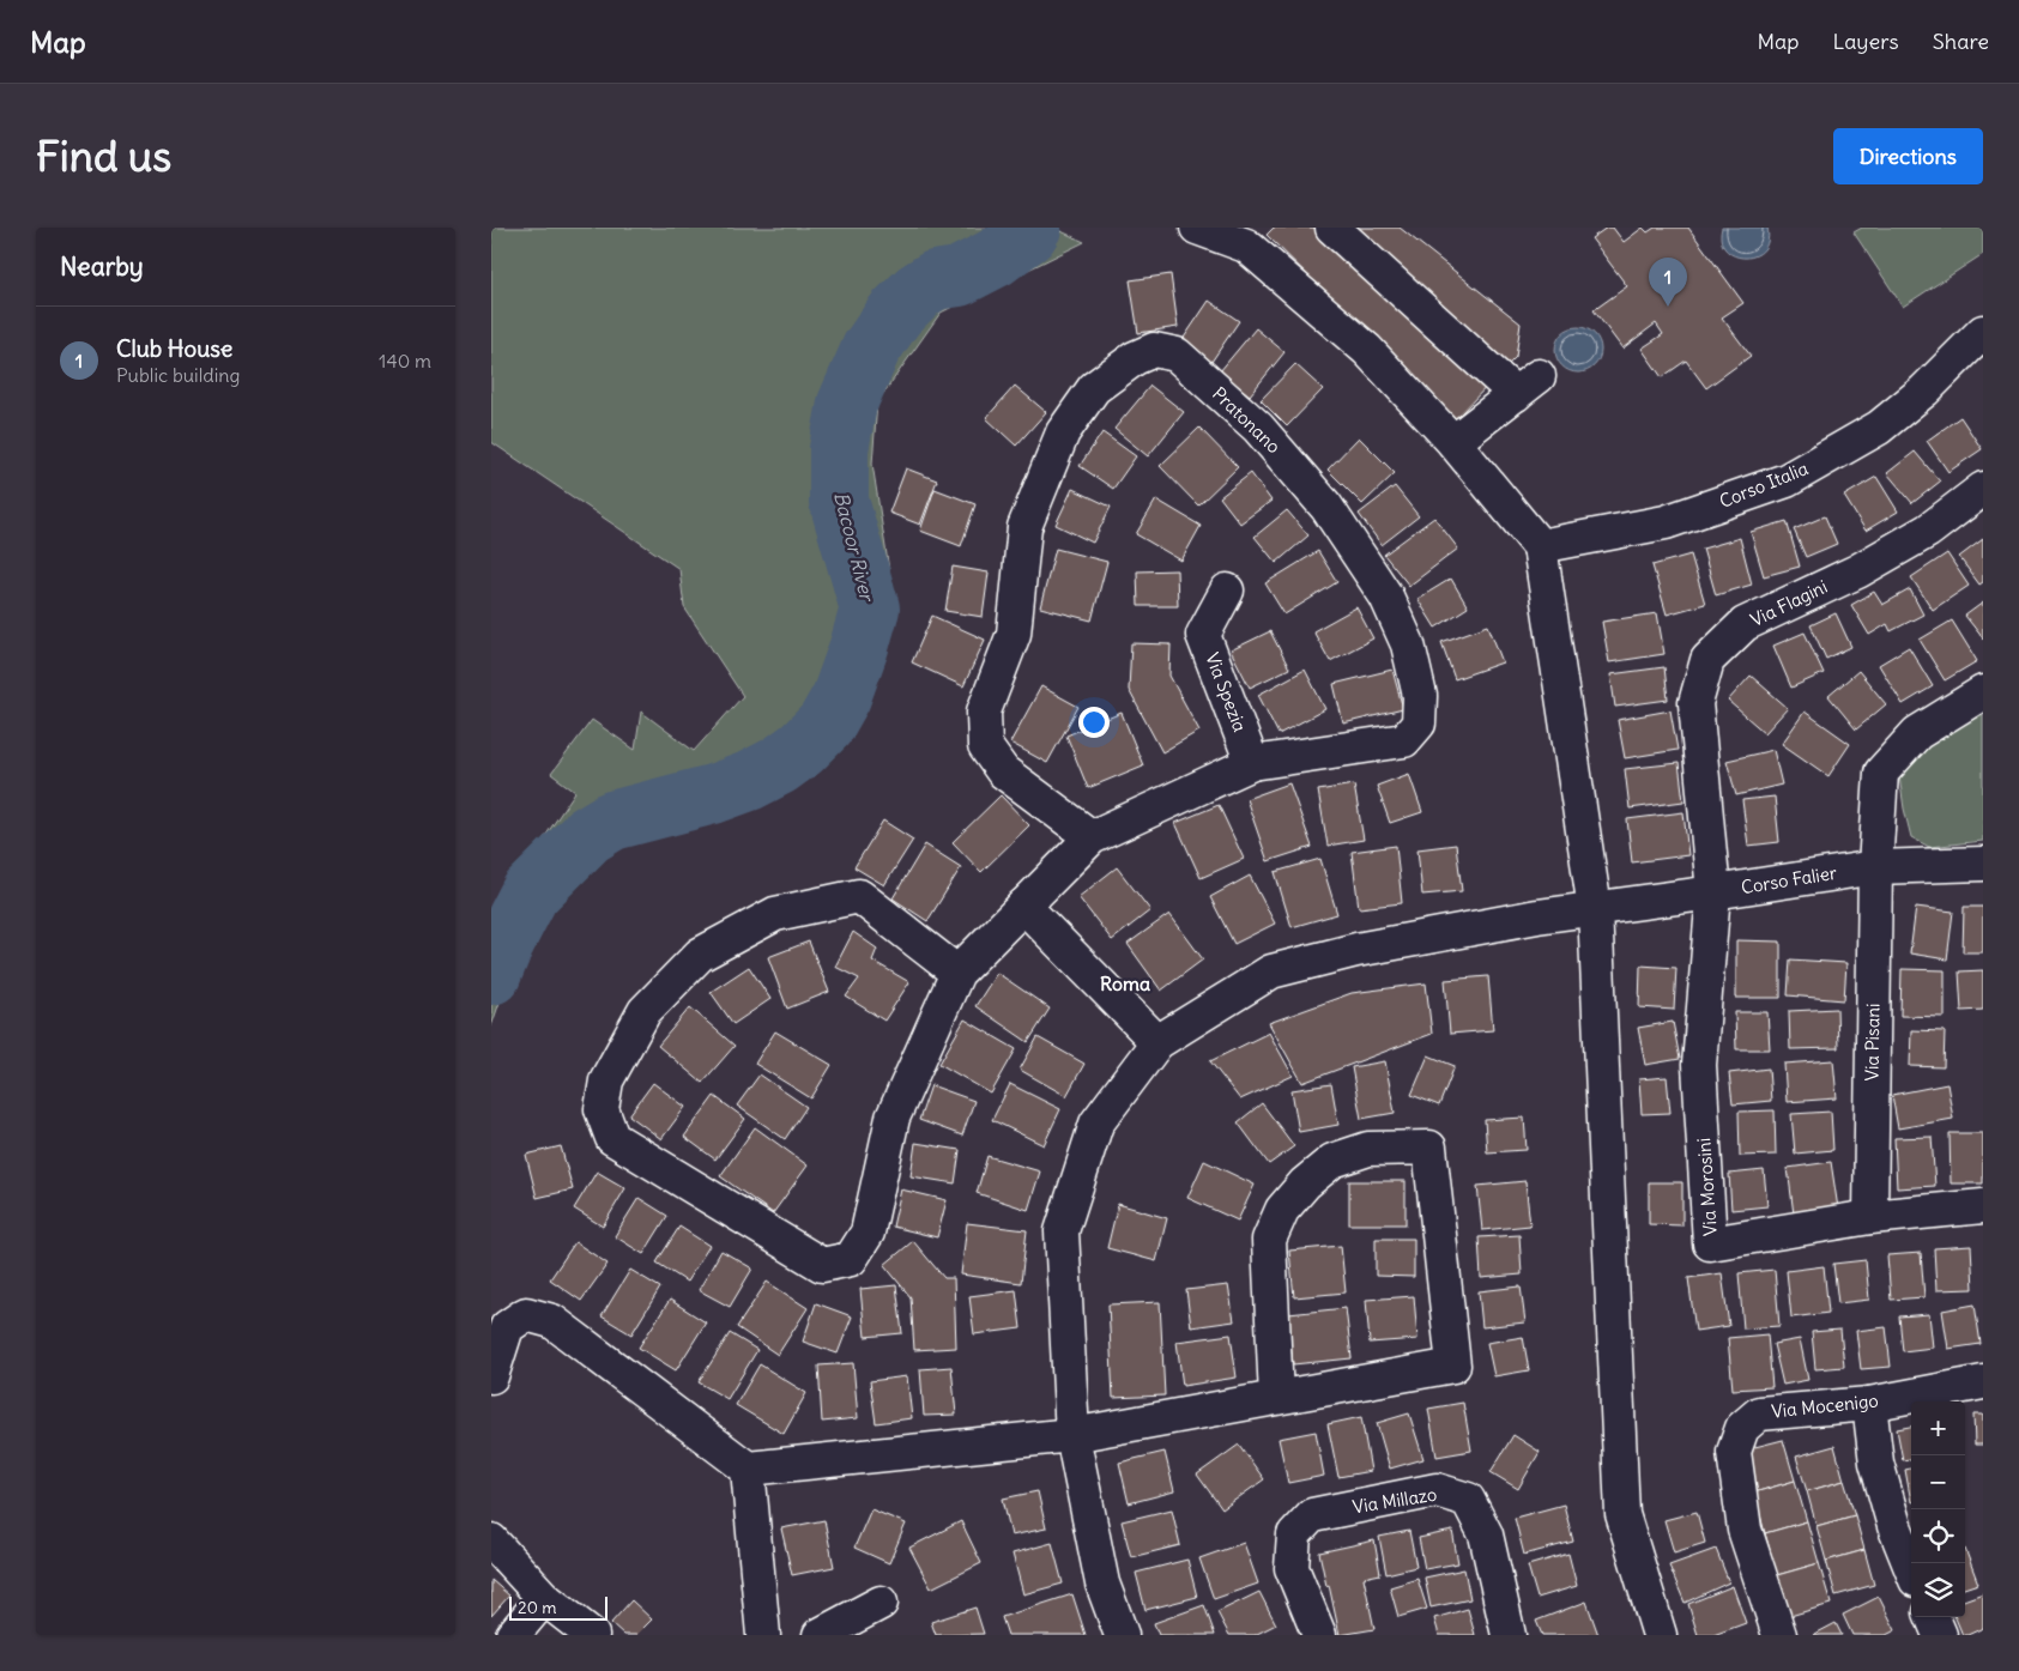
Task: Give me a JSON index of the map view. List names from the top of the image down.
{
  "streets": {
    "street": [
      "Pratonano",
      "Corso Italia",
      "Via Flagini",
      "Via Spezia",
      "Corso Falier",
      "Via Pisani",
      "Via Morosini",
      "Via Mocenigo",
      "Via Millazo"
    ]
  },
  "crossings": [
    ["Pratonano", "Via Spezia"],
    ["Via Flagini", "Corso Falier"],
    ["Via Flagini", "Via Morosini"],
    ["Corso Falier", "Via Pisani"],
    ["Corso Falier", "Via Morosini"],
    ["Via Pisani", "Via Morosini"]
  ],
  "districts": ["Roma"],
  "water": ["Bacoor River"],
  "scale_bar": "20 m",
  "page": {
    "header": "Map",
    "nav": ["Map", "Layers", "Share"],
    "buttons": "Directions",
    "title": "Find us",
    "heading": "Nearby",
    "pins": "1",
    "list": [
      {
        "mark": "1",
        "name": "Club House",
        "note": "Public building",
        "value": "140 m"
      }
    ],
    "map_buttons": ["+", "−"],
    "scale": "20 m"
  }
}
